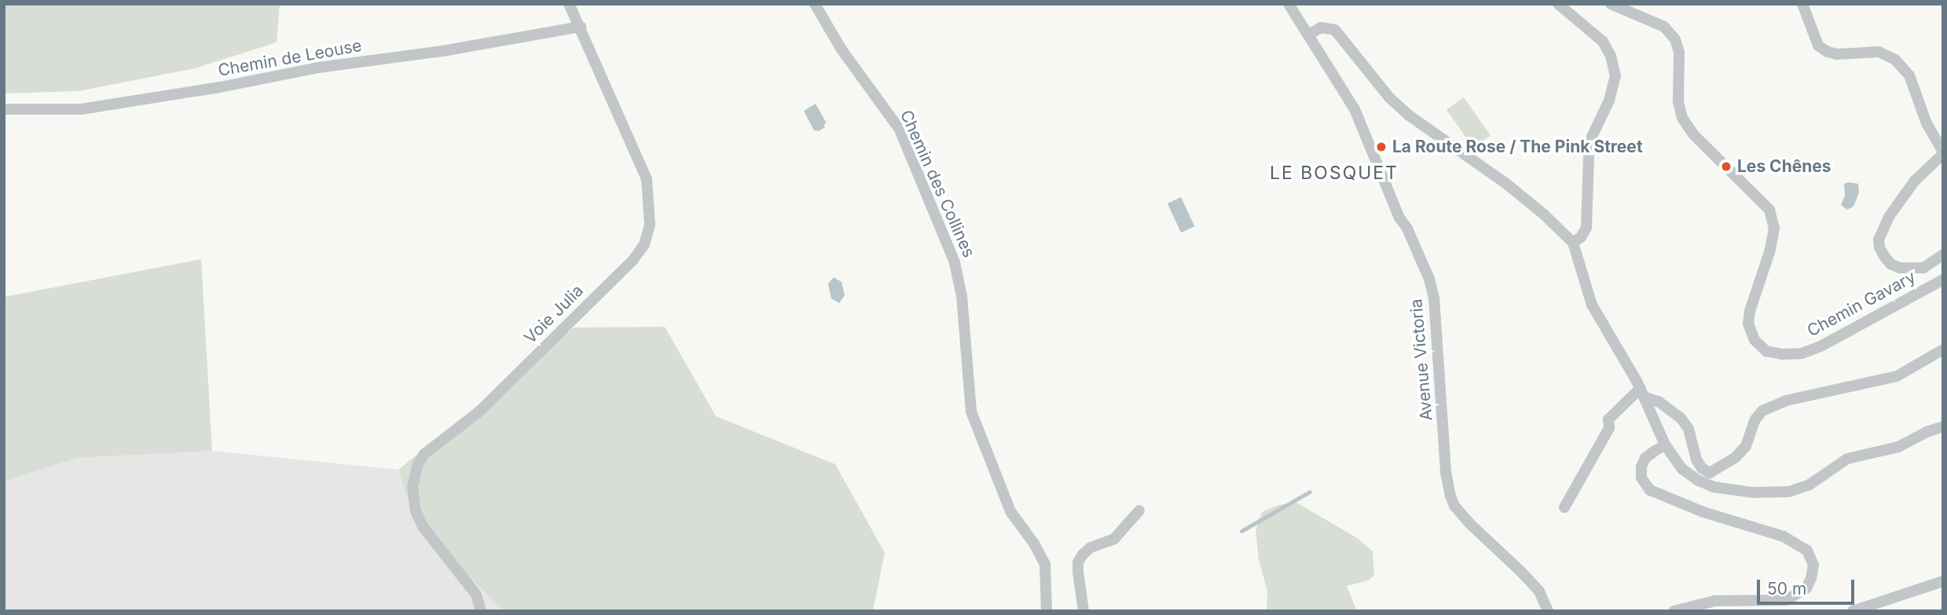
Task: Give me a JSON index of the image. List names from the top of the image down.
{
  "streets": {
    "street": [
      "Chemin de Leouse",
      "Chemin des Collines",
      "Chemin Gavary",
      "Voie Julia",
      "Avenue Victoria"
    ]
  },
  "crossings": [
    ["Chemin de Leouse", "Voie Julia"]
  ],
  "districts": ["LE BOSQUET"],
  "places": ["La Route Rose / The Pink Street", "Les Chênes"],
  "scale_bar": "50 m"
}
